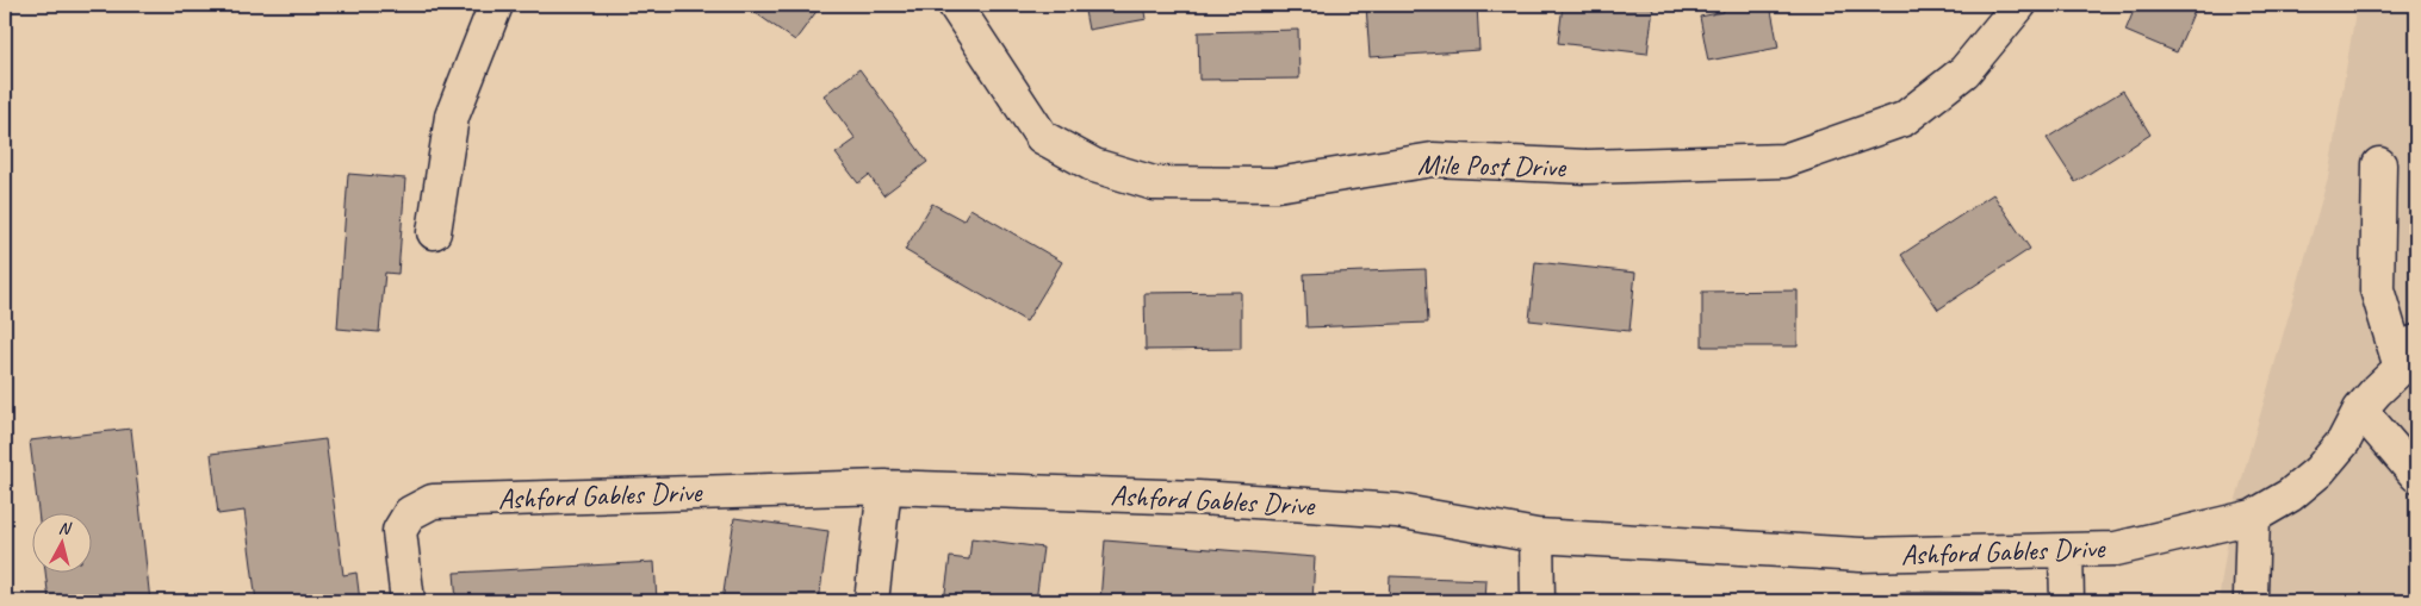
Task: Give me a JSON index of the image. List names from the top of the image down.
{
  "streets": {
    "street": ["Mile Post Drive", "Ashford Gables Drive"]
  },
  "north": "top"
}
